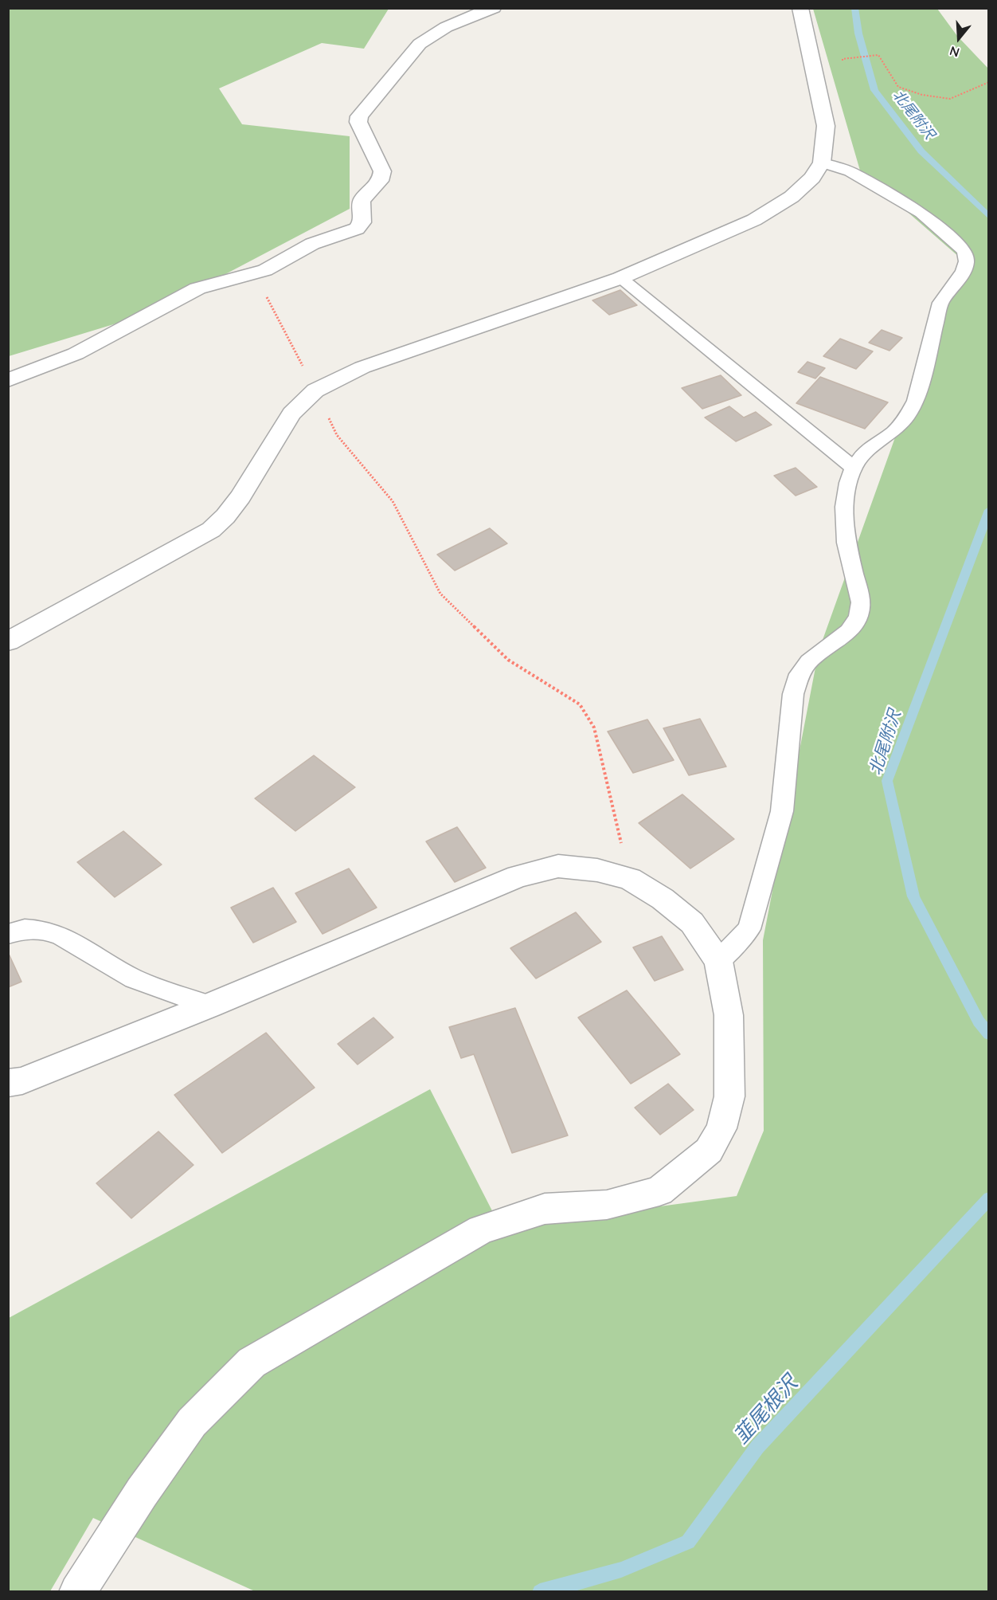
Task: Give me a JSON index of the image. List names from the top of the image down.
{
  "water": ["北尾附沢", "韮尾根沢"],
  "north": "bottom"
}
